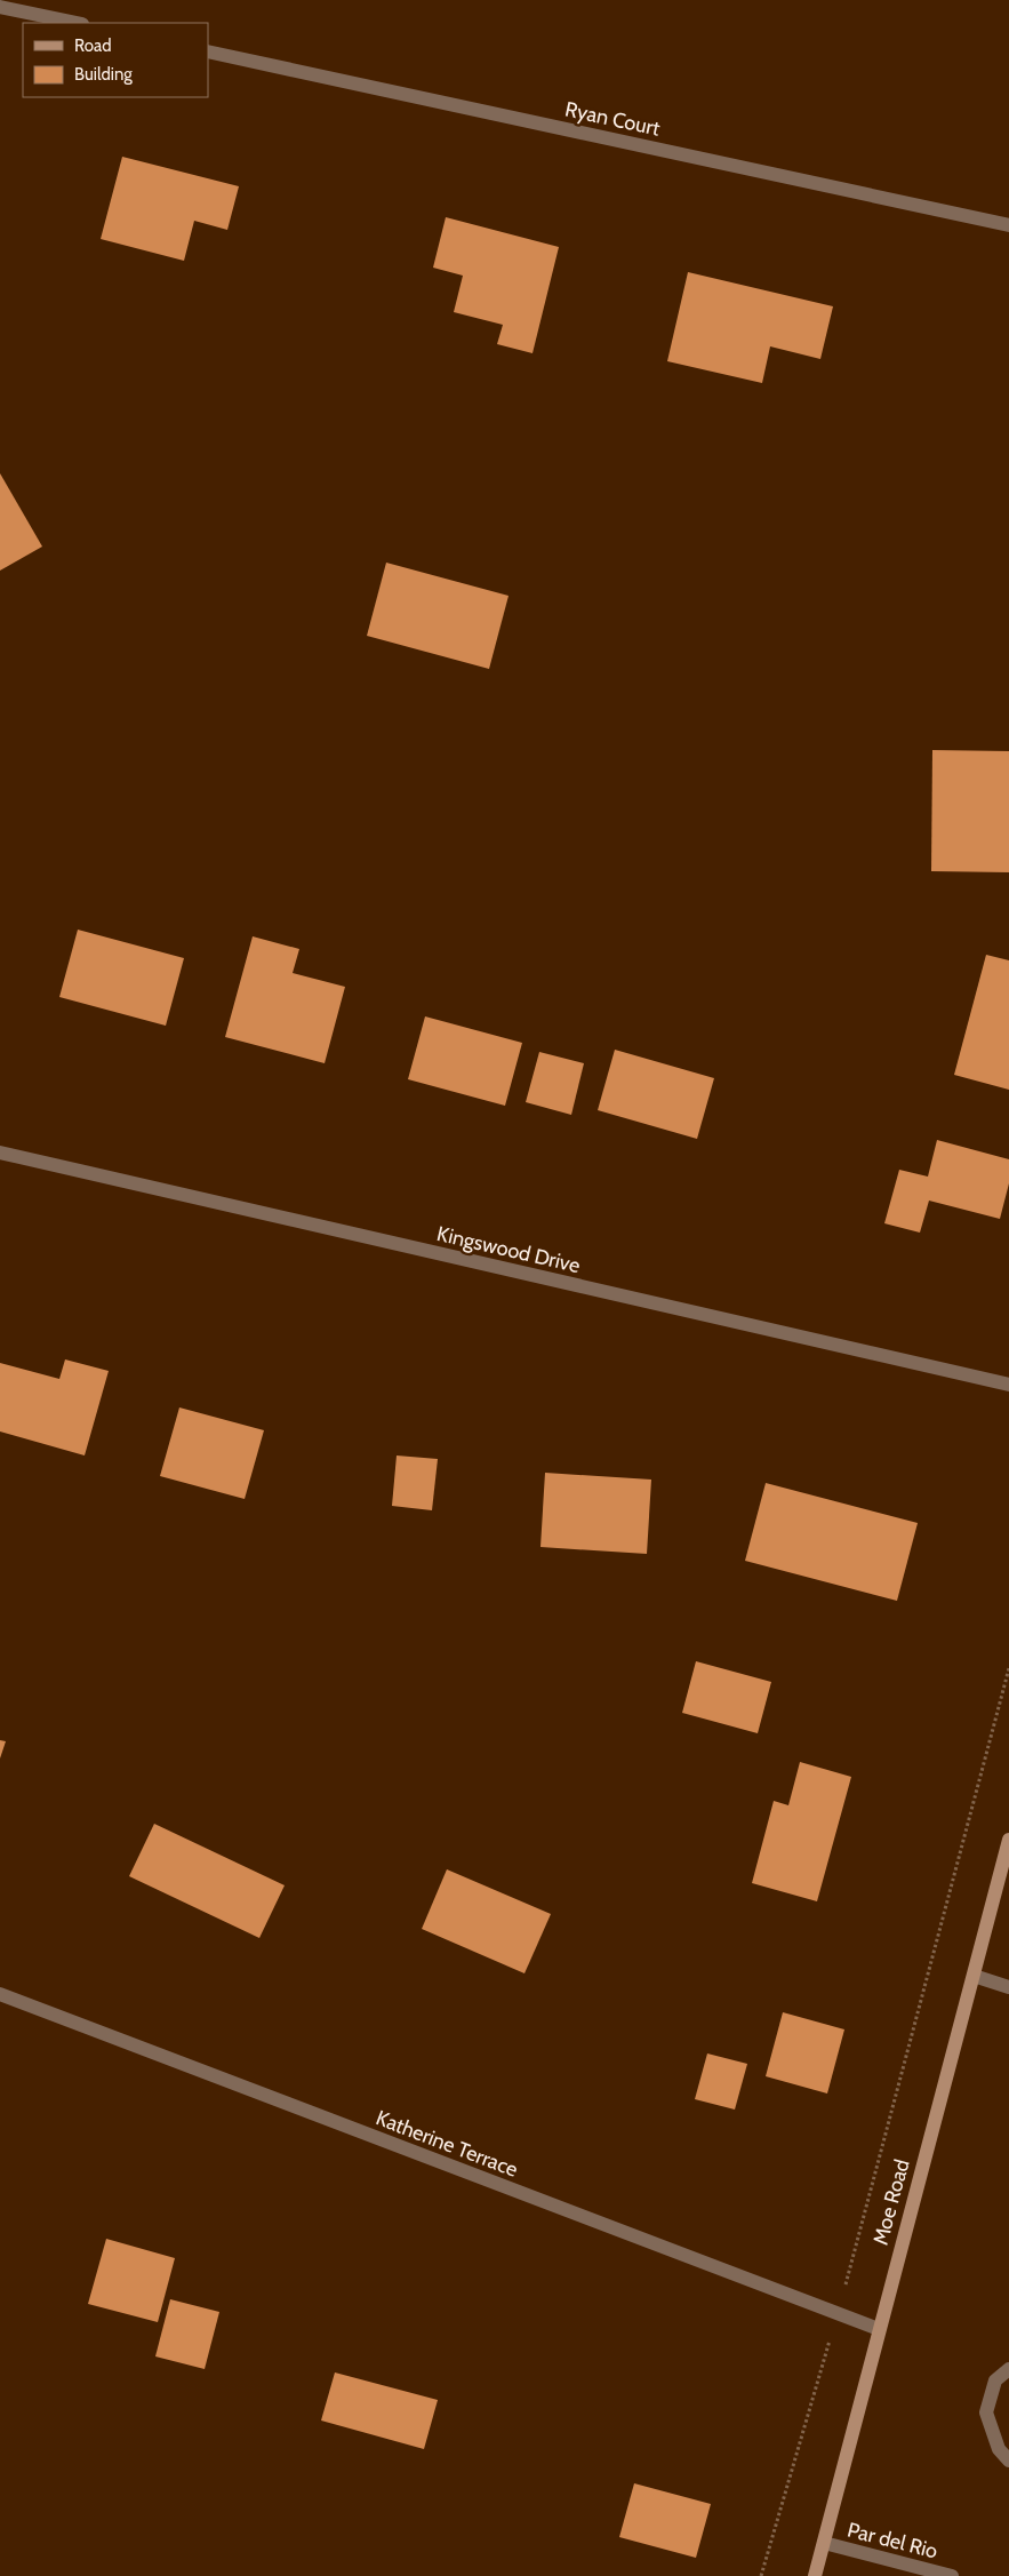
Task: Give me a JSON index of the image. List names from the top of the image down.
{
  "streets": {
    "street": [
      "Ryan Court",
      "Kingswood Drive",
      "Katherine Terrace",
      "Moe Road",
      "Par del Rio"
    ]
  },
  "crossings": [
    ["Katherine Terrace", "Moe Road"],
    ["Moe Road", "Par del Rio"]
  ],
  "legend": ["Road", "Building"]
}
